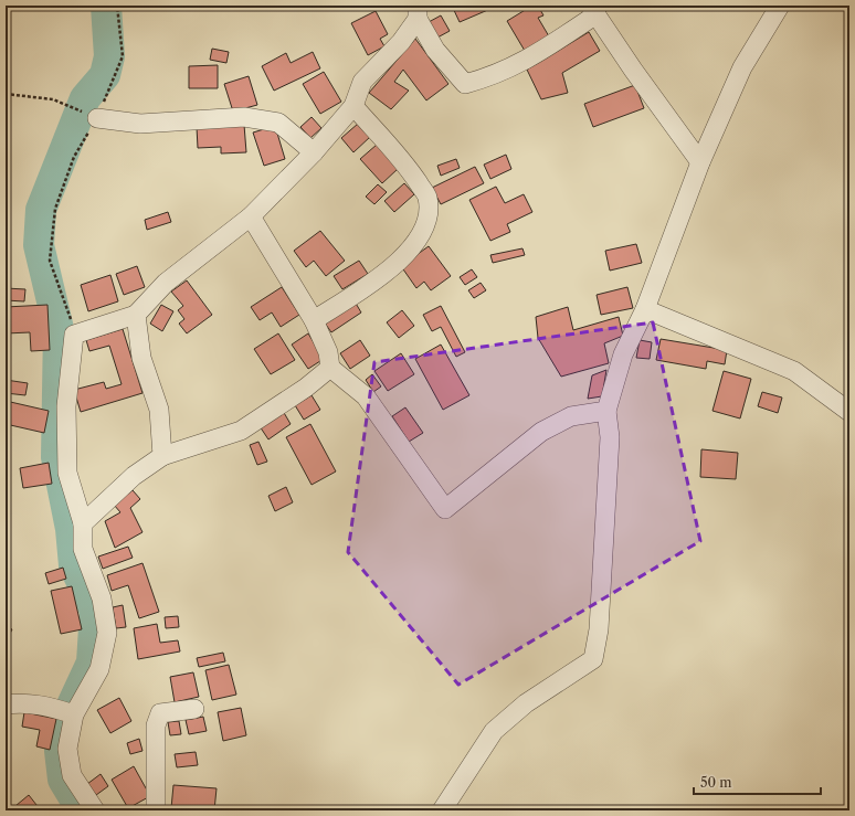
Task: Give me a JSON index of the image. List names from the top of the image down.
{
  "scale_bar": "50 m"
}
